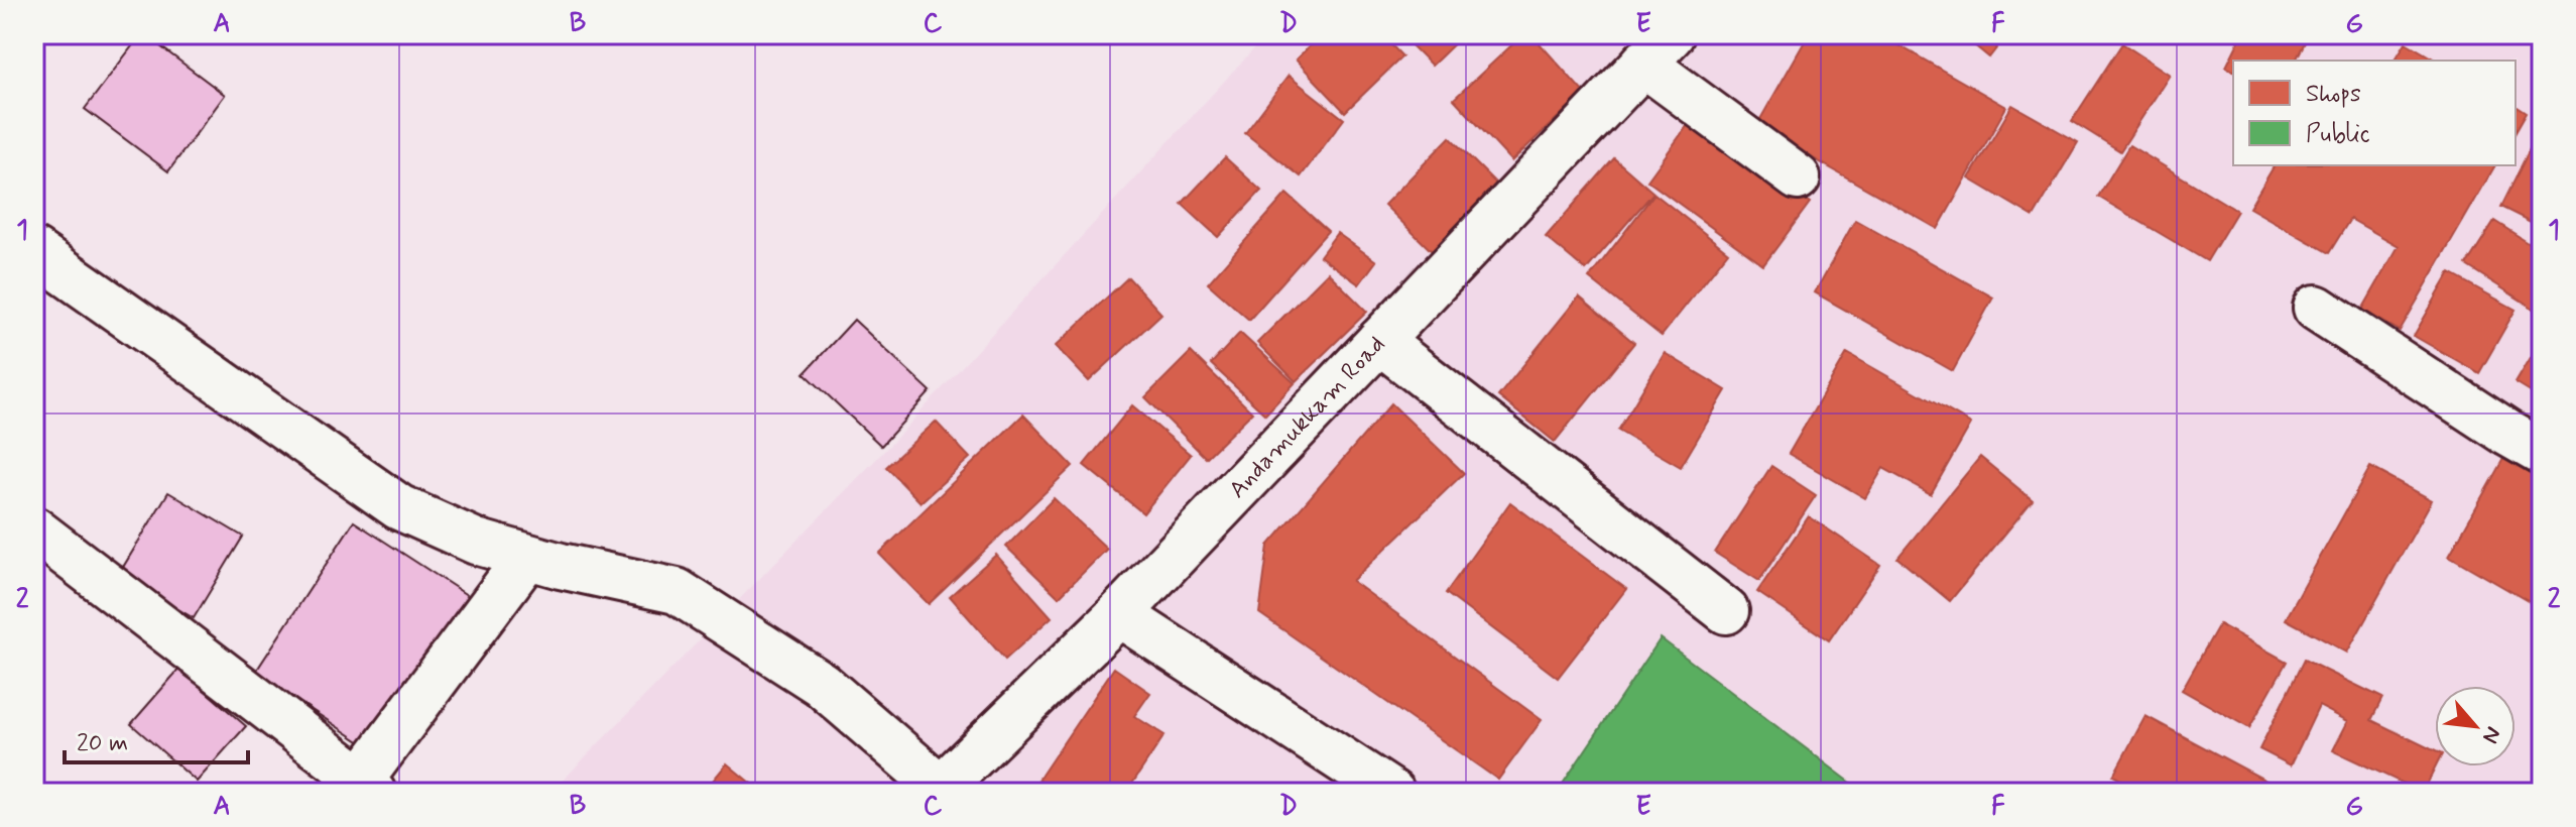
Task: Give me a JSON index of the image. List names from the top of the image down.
{
  "streets": {
    "street": ["Andamukkam Road"]
  },
  "legend": ["Shops", "Public"],
  "scale_bar": "20 m",
  "north": "bottom right",
  "grid": {
    "columns": [
      "A",
      "B",
      "C",
      "D",
      "E",
      "F",
      "G"
    ],
    "rows": ["1", "2"]
  }
}
